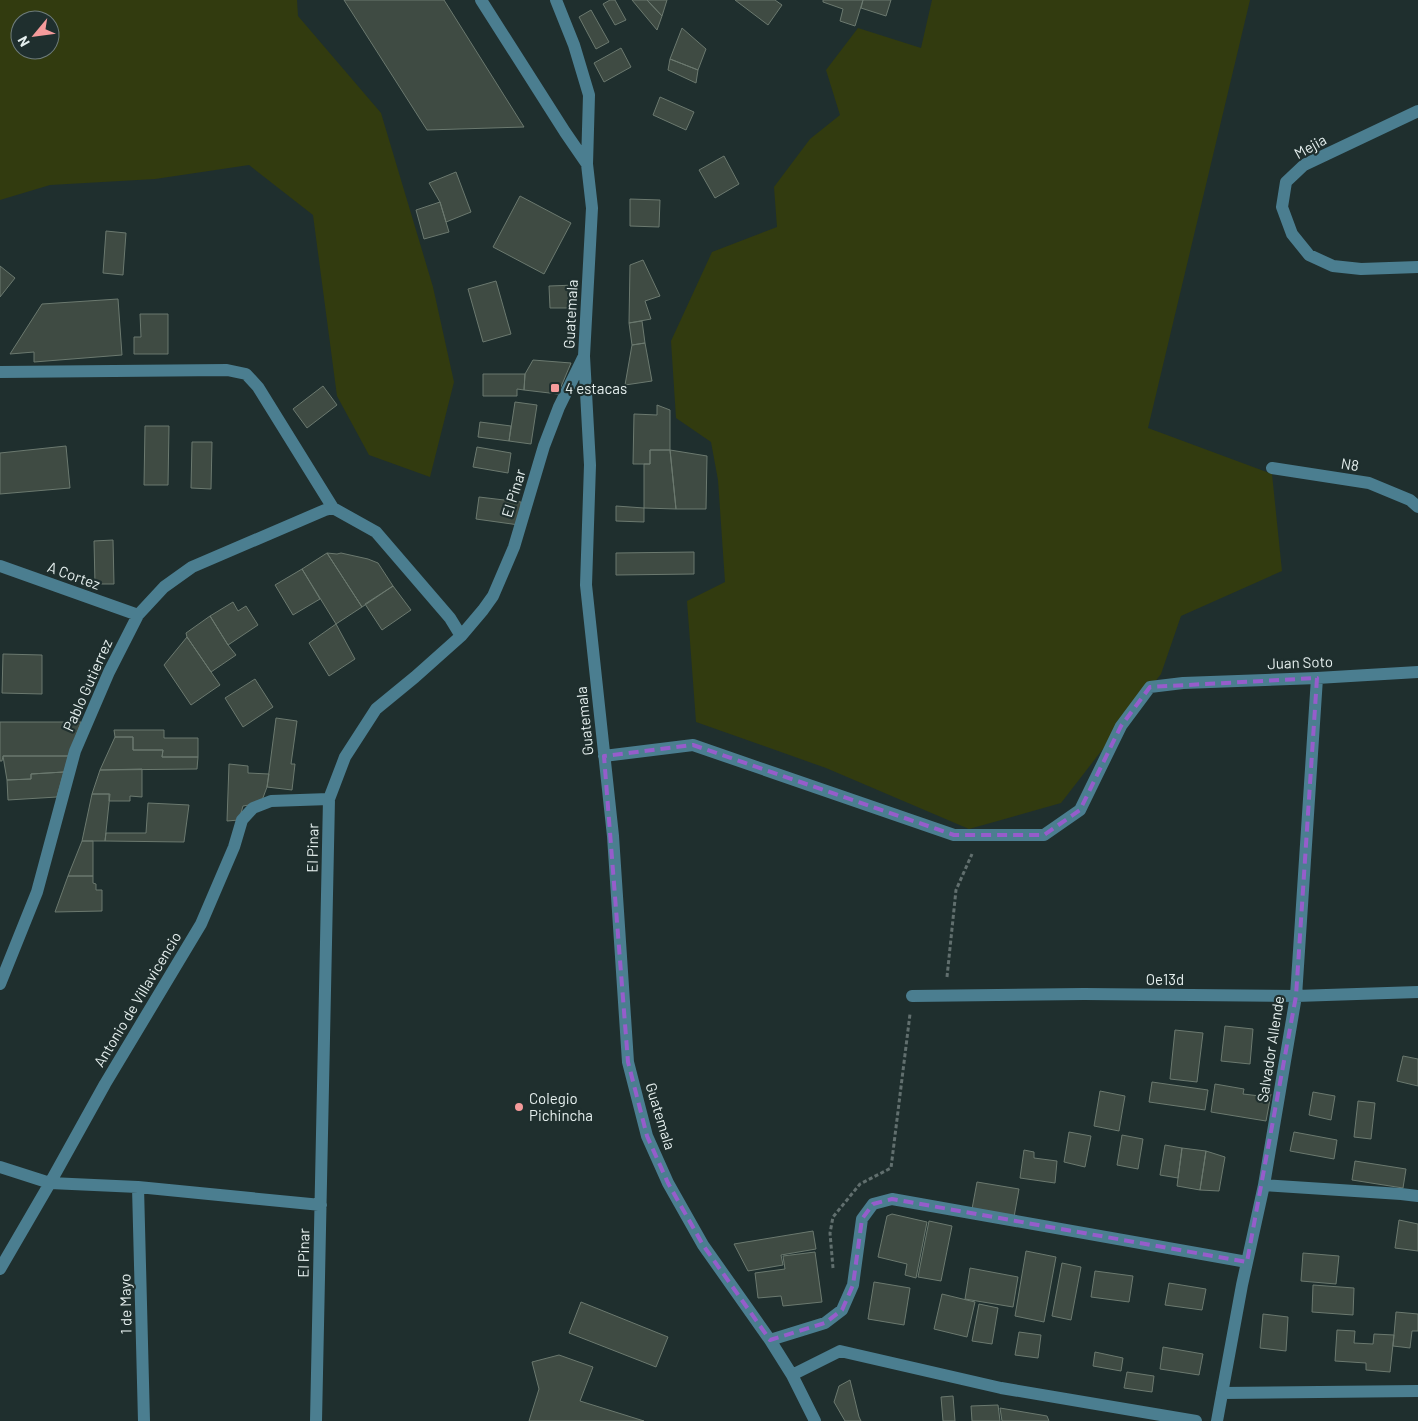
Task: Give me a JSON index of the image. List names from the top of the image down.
{
  "streets": {
    "street": [
      "Mejia",
      "Guatemala",
      "N8",
      "El Pinar",
      "A Cortez",
      "Juan Soto",
      "Pablo Gutierrez",
      "Oe13d",
      "Antonio de Villavicencio",
      "Salvador Allende",
      "1 de Mayo"
    ]
  },
  "crossings": [
    ["Guatemala", "El Pinar"],
    ["Guatemala", "Juan Soto"],
    ["El Pinar", "Antonio de Villavicencio"],
    ["A Cortez", "Pablo Gutierrez"],
    ["Juan Soto", "Salvador Allende"],
    ["Oe13d", "Salvador Allende"]
  ],
  "places": {
    "transit": ["4 estacas"],
    "other": ["Colegio Pichincha"]
  },
  "north": "bottom left"
}
